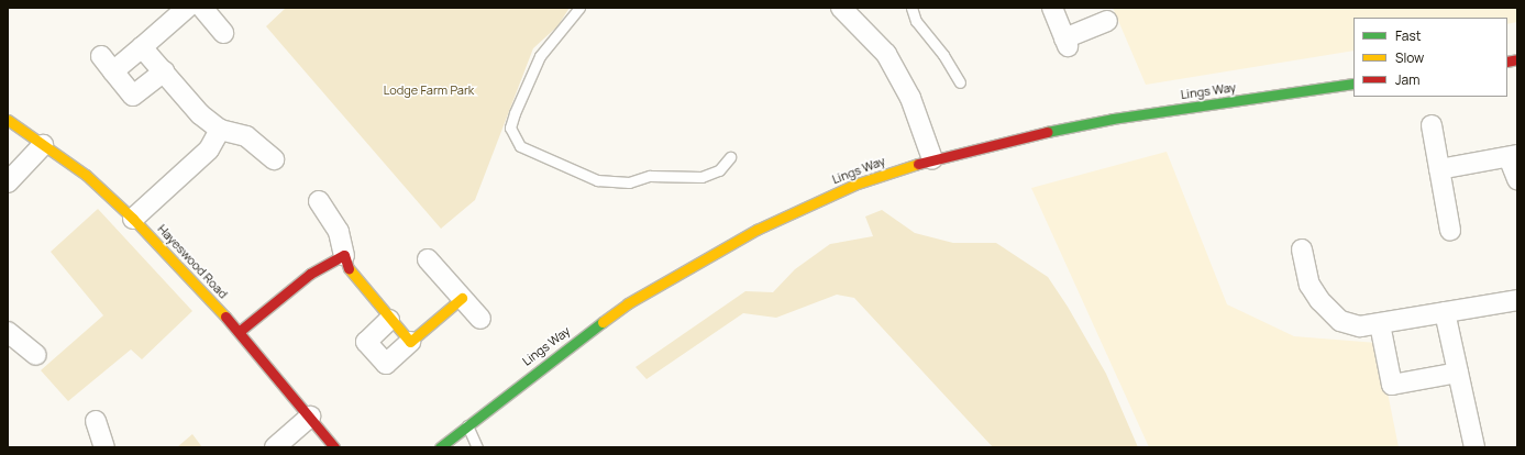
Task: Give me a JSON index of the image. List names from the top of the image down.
{
  "streets": {
    "street": ["Lings Way", "Hayeswood Road"]
  },
  "parks": ["Lodge Farm Park"],
  "legend": ["Fast", "Slow", "Jam"]
}
